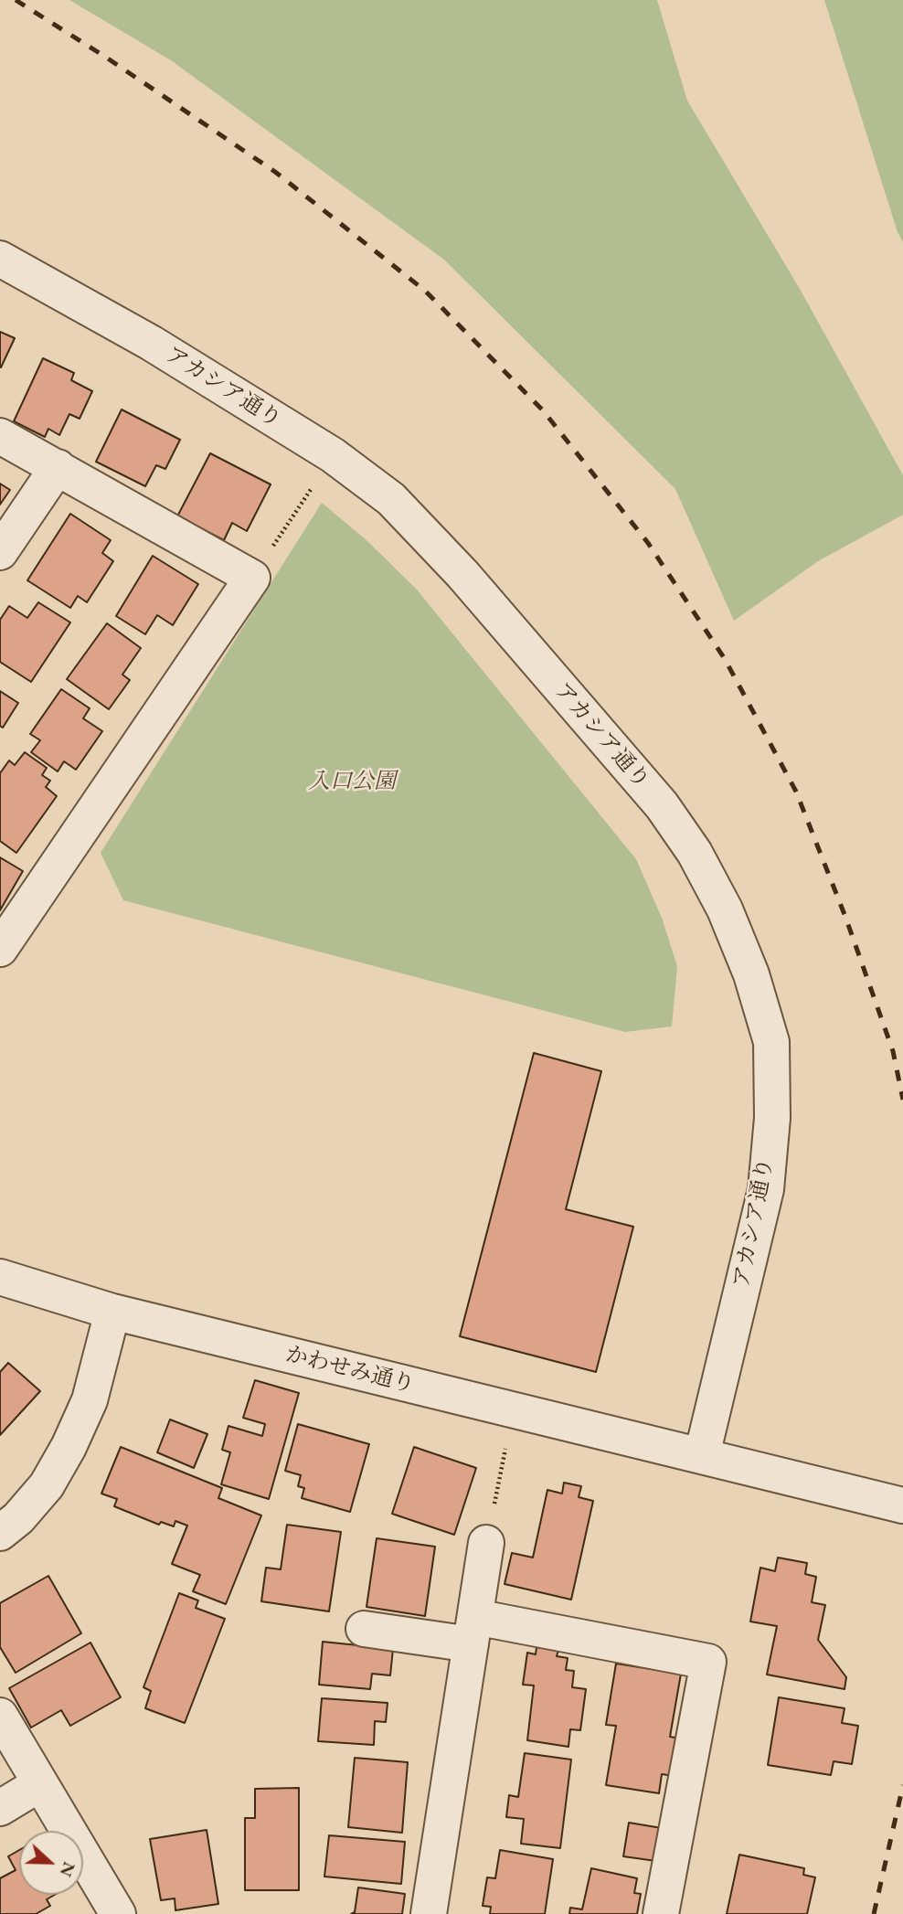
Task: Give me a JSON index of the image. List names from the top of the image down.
{
  "streets": {
    "street": ["アカシア通り", "かわせみ通り"]
  },
  "crossings": [
    ["アカシア通り", "かわせみ通り"]
  ],
  "parks": ["入口公園"],
  "north": "right"
}
